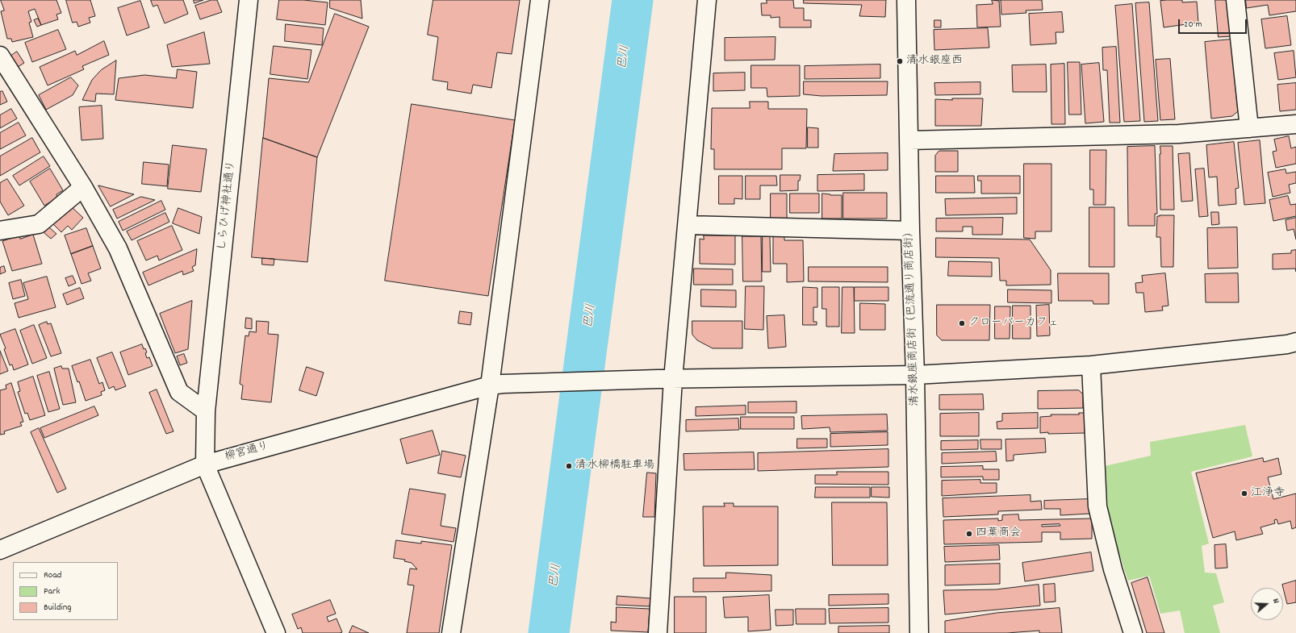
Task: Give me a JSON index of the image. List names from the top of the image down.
{
  "streets": {
    "street": ["しらひげ神社通り", "清水銀座商店街（巴流通り商店街）", "柳宮通り"]
  },
  "crossings": [
    ["しらひげ神社通り", "柳宮通り"],
    ["清水銀座商店街（巴流通り商店街）", "柳宮通り"]
  ],
  "water": ["巴川"],
  "places": [
    "清水銀座西",
    "クローバーカフェ",
    "清水柳橋駐車場",
    "江浄寺",
    "四葉商会"
  ],
  "legend": ["Road", "Park", "Building"],
  "scale_bar": "20 m",
  "north": "right"
}
